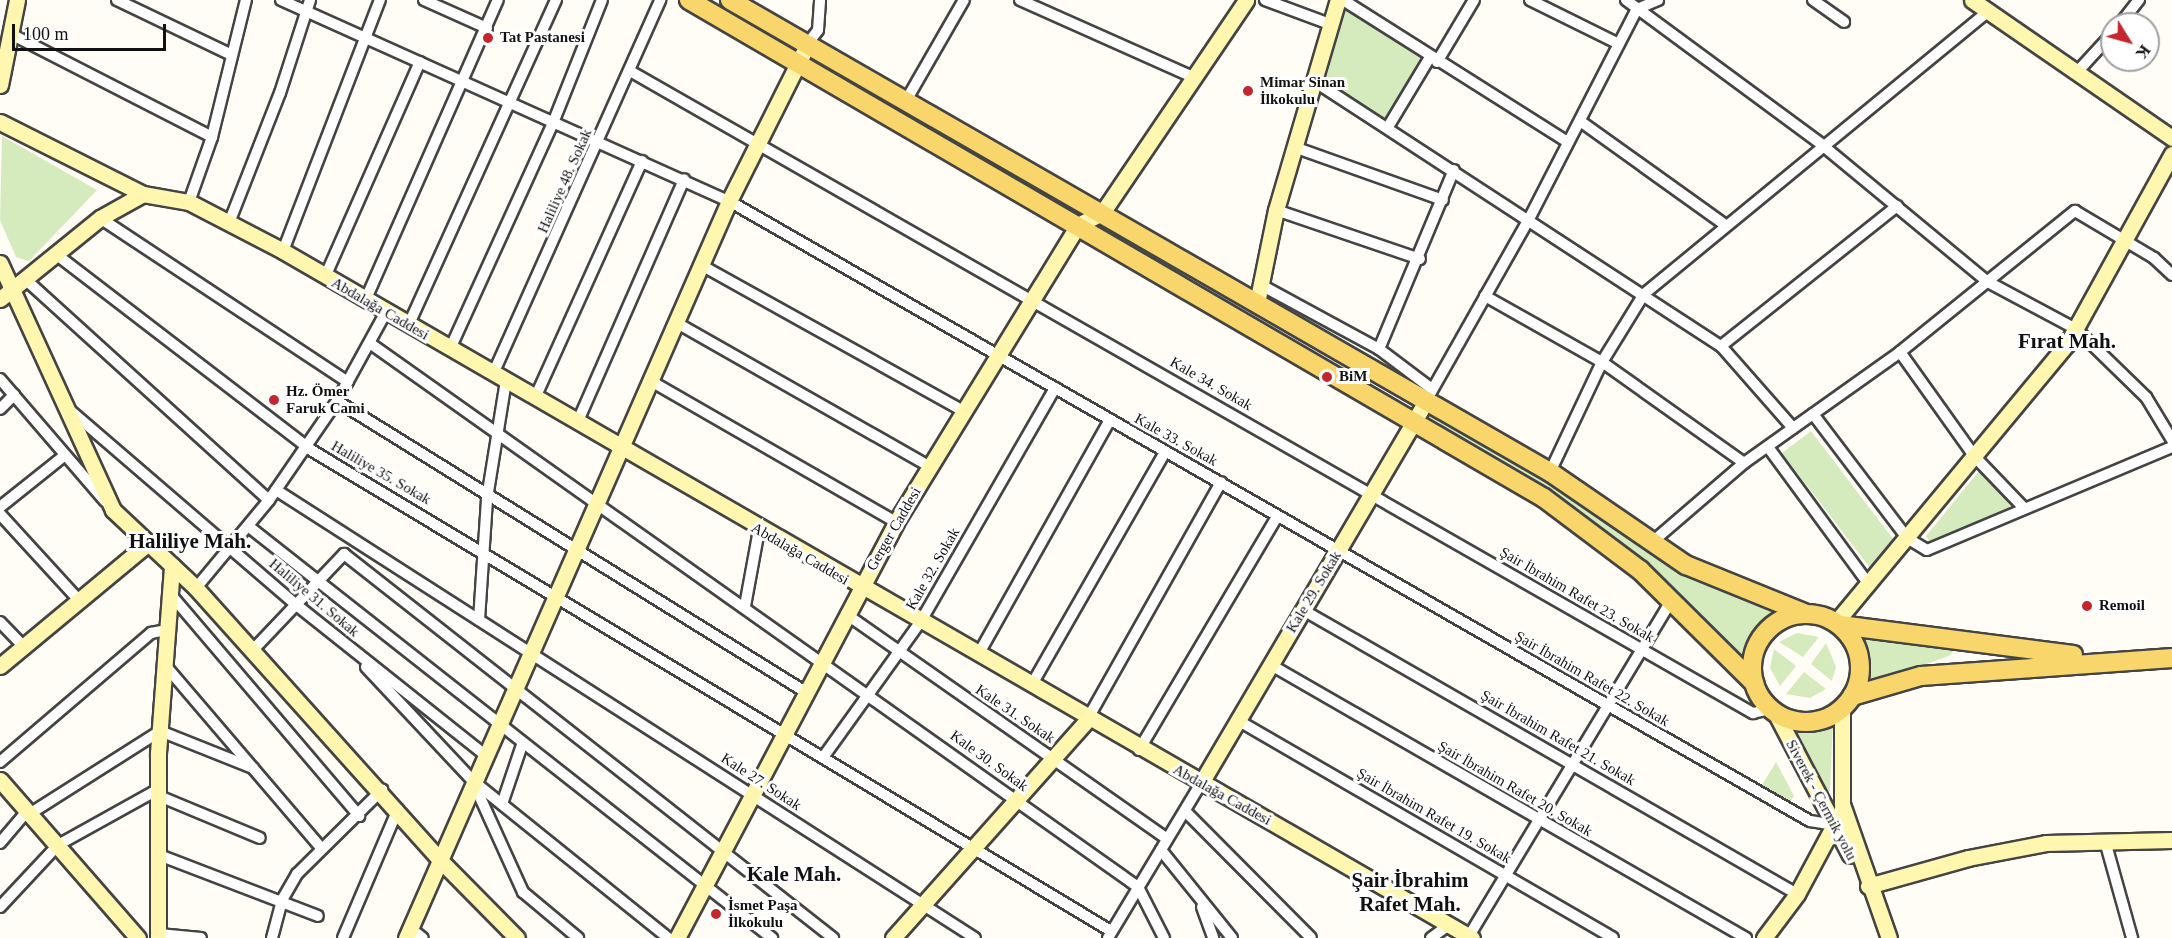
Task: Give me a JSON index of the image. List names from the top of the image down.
{
  "streets": {
    "street": [
      "Haliliye 48. Sokak",
      "Abdalağa Caddesi",
      "Kale 34. Sokak",
      "Kale 33. Sokak",
      "Haliliye 35. Sokak",
      "Gerger Caddesi",
      "Kale 32. Sokak",
      "Kale 29. Sokak",
      "Şair İbrahim Rafet 23. Sokak",
      "Haliliye 31. Sokak",
      "Şair İbrahim Rafet 22. Sokak",
      "Kale 31. Sokak",
      "Şair İbrahim Rafet 21. Sokak",
      "Kale 30. Sokak",
      "Kale 27. Sokak",
      "Şair İbrahim Rafet 20. Sokak",
      "Siverek - Çermik yolu",
      "Şair İbrahim Rafet 19. Sokak"
    ]
  },
  "crossings": [
    ["Haliliye 48. Sokak", "Abdalağa Caddesi"],
    ["Haliliye 48. Sokak", "Kale 34. Sokak"],
    ["Haliliye 48. Sokak", "Kale 33. Sokak"],
    ["Haliliye 48. Sokak", "Haliliye 35. Sokak"],
    ["Haliliye 48. Sokak", "Kale 30. Sokak"],
    ["Haliliye 48. Sokak", "Kale 27. Sokak"],
    ["Abdalağa Caddesi", "Gerger Caddesi"],
    ["Abdalağa Caddesi", "Kale 32. Sokak"],
    ["Abdalağa Caddesi", "Kale 29. Sokak"],
    ["Kale 34. Sokak", "Gerger Caddesi"],
    ["Kale 34. Sokak", "Kale 29. Sokak"],
    ["Kale 34. Sokak", "Şair İbrahim Rafet 23. Sokak"],
    ["Kale 33. Sokak", "Gerger Caddesi"],
    ["Kale 33. Sokak", "Kale 32. Sokak"],
    ["Kale 33. Sokak", "Kale 29. Sokak"],
    ["Kale 33. Sokak", "Şair İbrahim Rafet 22. Sokak"],
    ["Haliliye 35. Sokak", "Gerger Caddesi"],
    ["Haliliye 35. Sokak", "Kale 32. Sokak"],
    ["Gerger Caddesi", "Kale 31. Sokak"],
    ["Gerger Caddesi", "Kale 30. Sokak"],
    ["Gerger Caddesi", "Kale 27. Sokak"],
    ["Kale 32. Sokak", "Kale 31. Sokak"],
    ["Kale 32. Sokak", "Kale 30. Sokak"],
    ["Kale 29. Sokak", "Şair İbrahim Rafet 23. Sokak"],
    ["Kale 29. Sokak", "Şair İbrahim Rafet 22. Sokak"],
    ["Kale 29. Sokak", "Şair İbrahim Rafet 21. Sokak"],
    ["Kale 29. Sokak", "Şair İbrahim Rafet 20. Sokak"],
    ["Kale 29. Sokak", "Şair İbrahim Rafet 19. Sokak"],
    ["Şair İbrahim Rafet 23. Sokak", "Siverek - Çermik yolu"],
    ["Şair İbrahim Rafet 22. Sokak", "Siverek - Çermik yolu"]
  ],
  "districts": [
    "Fırat Mah.",
    "Haliliye Mah.",
    "Kale Mah.",
    "Şair İbrahim Rafet Mah."
  ],
  "places": [
    "Tat Pastanesi",
    "Mimar Sinan İlkokulu",
    "BiM",
    "Hz. Ömer Faruk Cami",
    "Remoil",
    "İsmet Paşa İlkokulu"
  ],
  "scale_bar": "100 m",
  "north": "bottom right"
}
